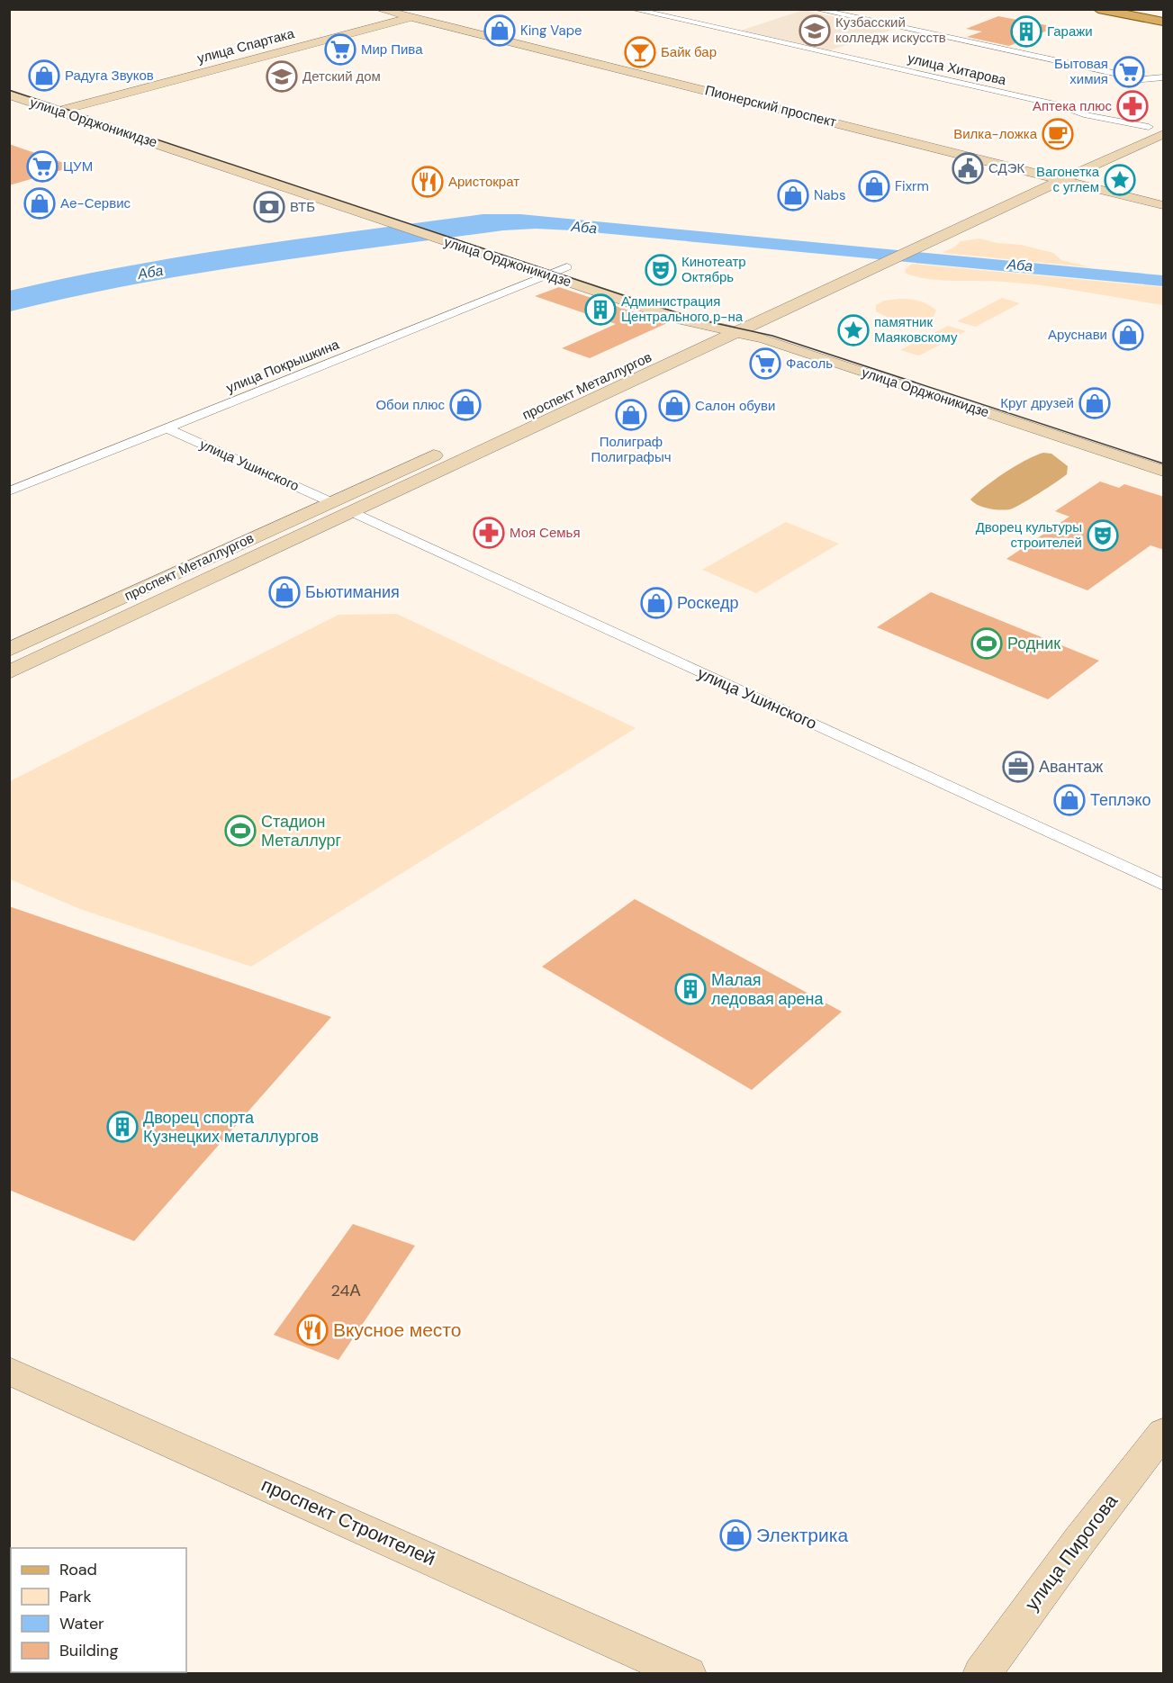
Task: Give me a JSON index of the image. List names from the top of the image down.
{
  "streets": {
    "main road": [
      "улица Спартака",
      "Пионерский проспект",
      "улица Орджоникидзе",
      "проспект Металлургов",
      "проспект Строителей",
      "улица Пирогова"
    ],
    "street": ["улица Хитарова", "улица Покрышкина", "улица Ушинского"]
  },
  "crossings": [
    ["улица Спартака", "Пионерский проспект"],
    ["улица Спартака", "улица Орджоникидзе"],
    ["улица Хитарова", "проспект Металлургов"],
    ["Пионерский проспект", "проспект Металлургов"],
    ["улица Орджоникидзе", "улица Покрышкина"],
    ["улица Орджоникидзе", "проспект Металлургов"],
    ["улица Покрышкина", "улица Ушинского"],
    ["проспект Металлургов", "улица Ушинского"]
  ],
  "water": ["Аба"],
  "places": {
    "shop": [
      "King Vape",
      "Радуга Звуков",
      "Fixrm",
      "Nabs",
      "Аe-Сервис",
      "Аруснави",
      "Круг друзей",
      "Обои плюс",
      "Салон обуви",
      "Полиграф Полиграфыч",
      "Бьютимания",
      "Роскедр",
      "Теплэко",
      "Электрика"
    ],
    "school or university": ["Кузбасский колледж искусств", "Детский дом"],
    "building": [
      "Гаражи",
      "Администрация Центрального р-на",
      "Малая ледовая арена",
      "Дворец спорта Кузнецких металлургов"
    ],
    "supermarket": [
      "Мир Пива",
      "Бытовая химия",
      "ЦУМ",
      "Фасоль"
    ],
    "bar": ["Байк бар"],
    "pharmacy": ["Аптека плюс", "Моя Семья"],
    "cafe": ["Вилка-ложка"],
    "public building": ["СДЭК"],
    "place": ["Вагонетка с углем", "памятник Маяковскому"],
    "restaurant": ["Аристократ", "Вкусное место"],
    "bank": ["ВТБ"],
    "theatre": ["Кинотеатр Октябрь", "Дворец культуры строителей"],
    "sports": ["Родник", "Стадион Металлург"],
    "office": ["Авантаж"]
  },
  "house_numbers": ["24А"],
  "legend": [
    "Road",
    "Park",
    "Water",
    "Building"
  ]
}
